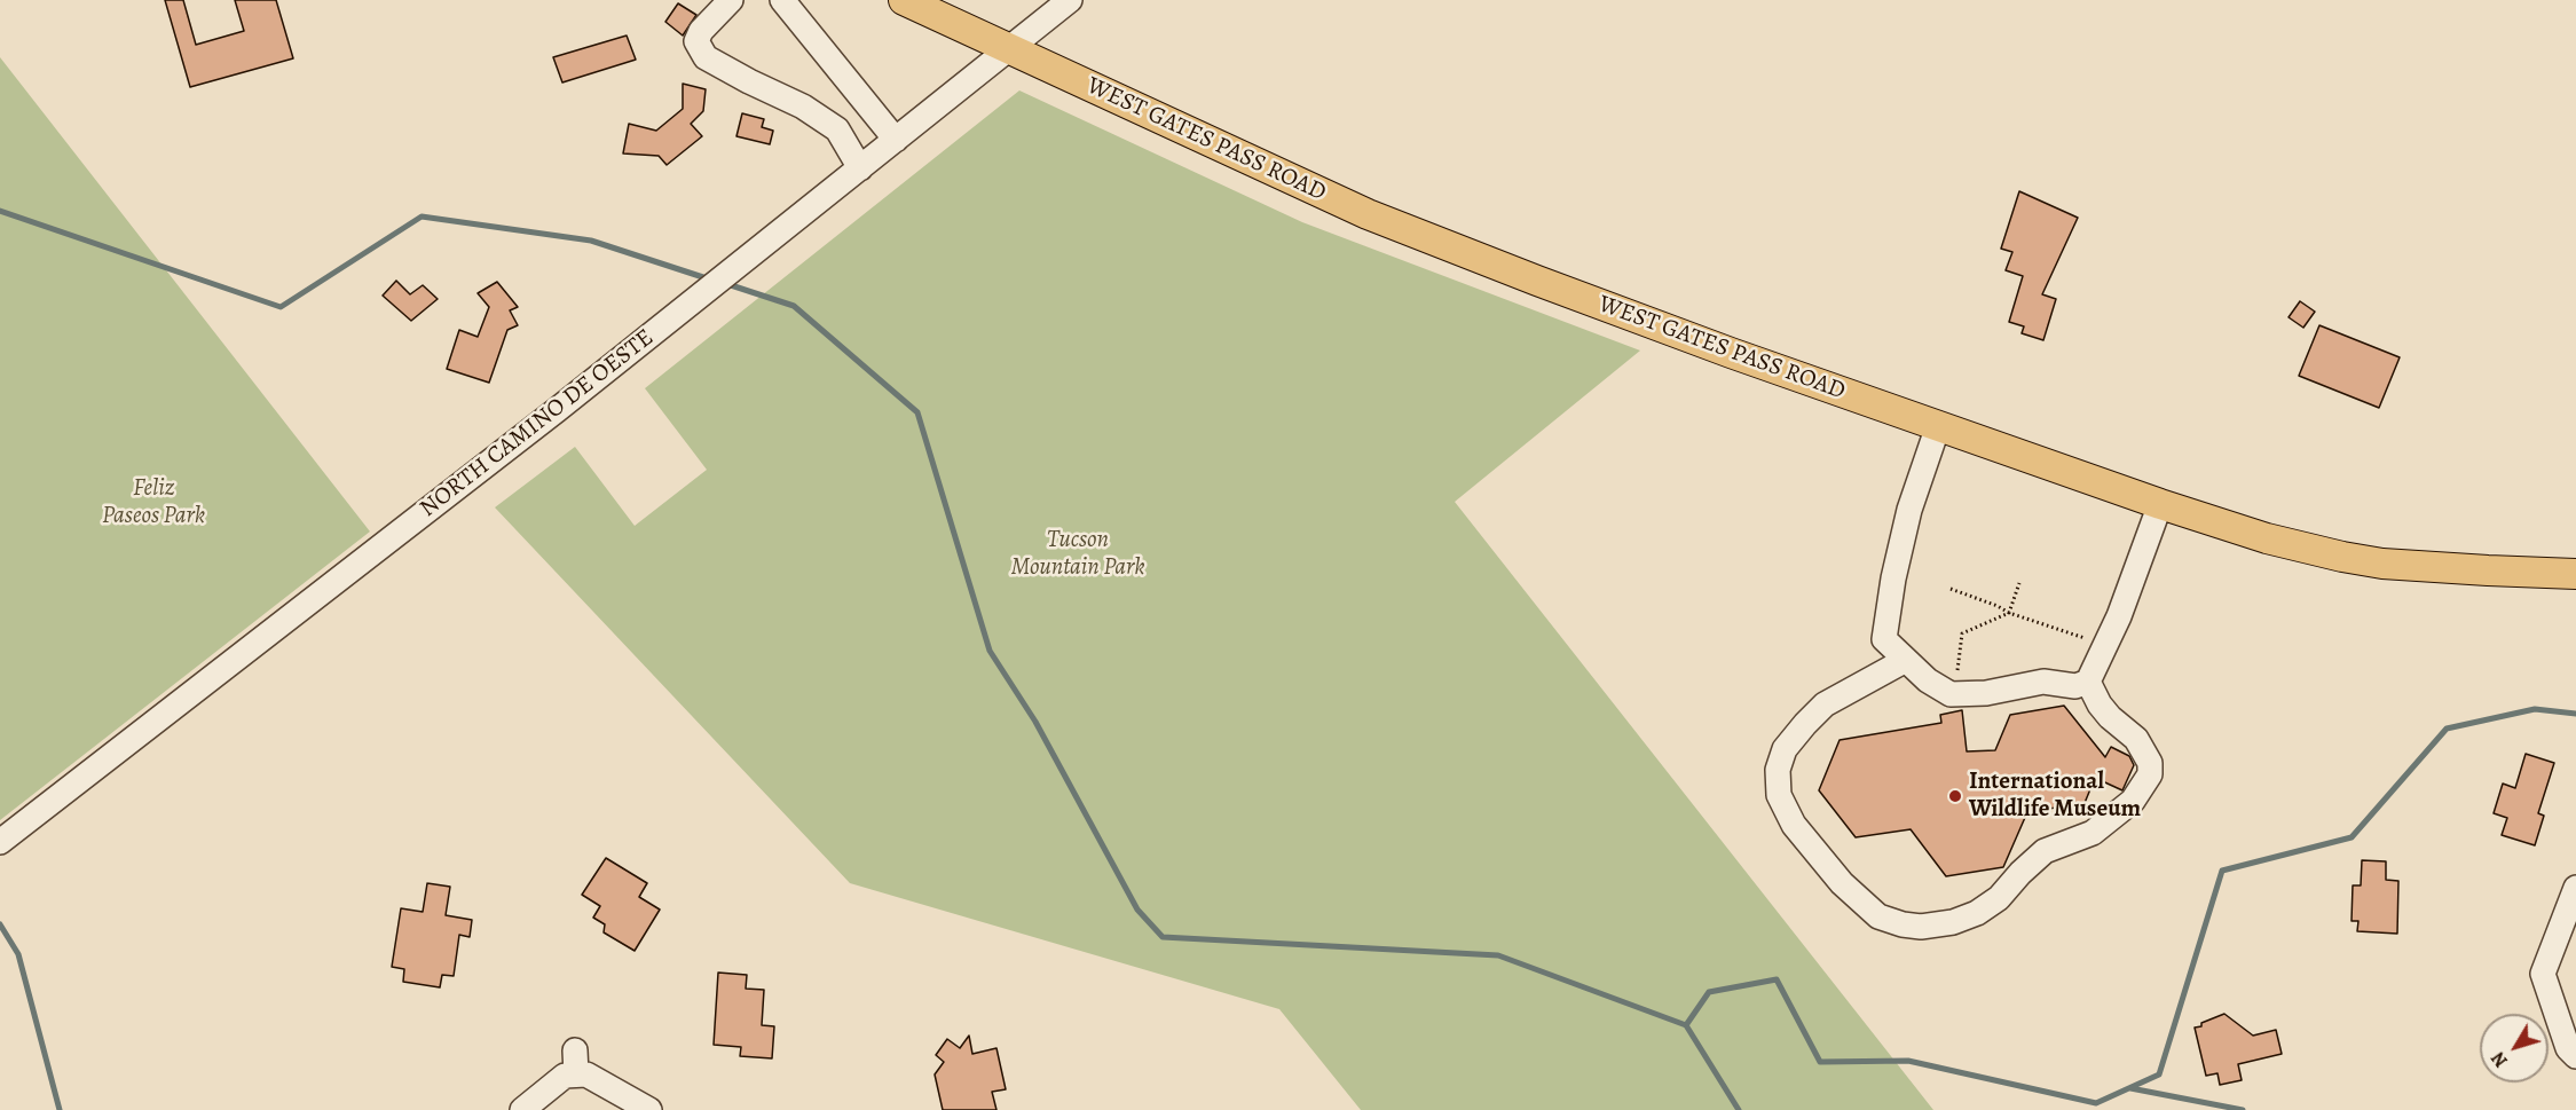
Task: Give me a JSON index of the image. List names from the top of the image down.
{
  "streets": {
    "main road": ["WEST GATES PASS ROAD"],
    "street": ["NORTH CAMINO DE OESTE"]
  },
  "crossings": [
    ["WEST GATES PASS ROAD", "NORTH CAMINO DE OESTE"]
  ],
  "parks": ["Feliz Paseos Park", "Tucson Mountain Park"],
  "places": ["International Wildlife Museum"],
  "north": "bottom left"
}
